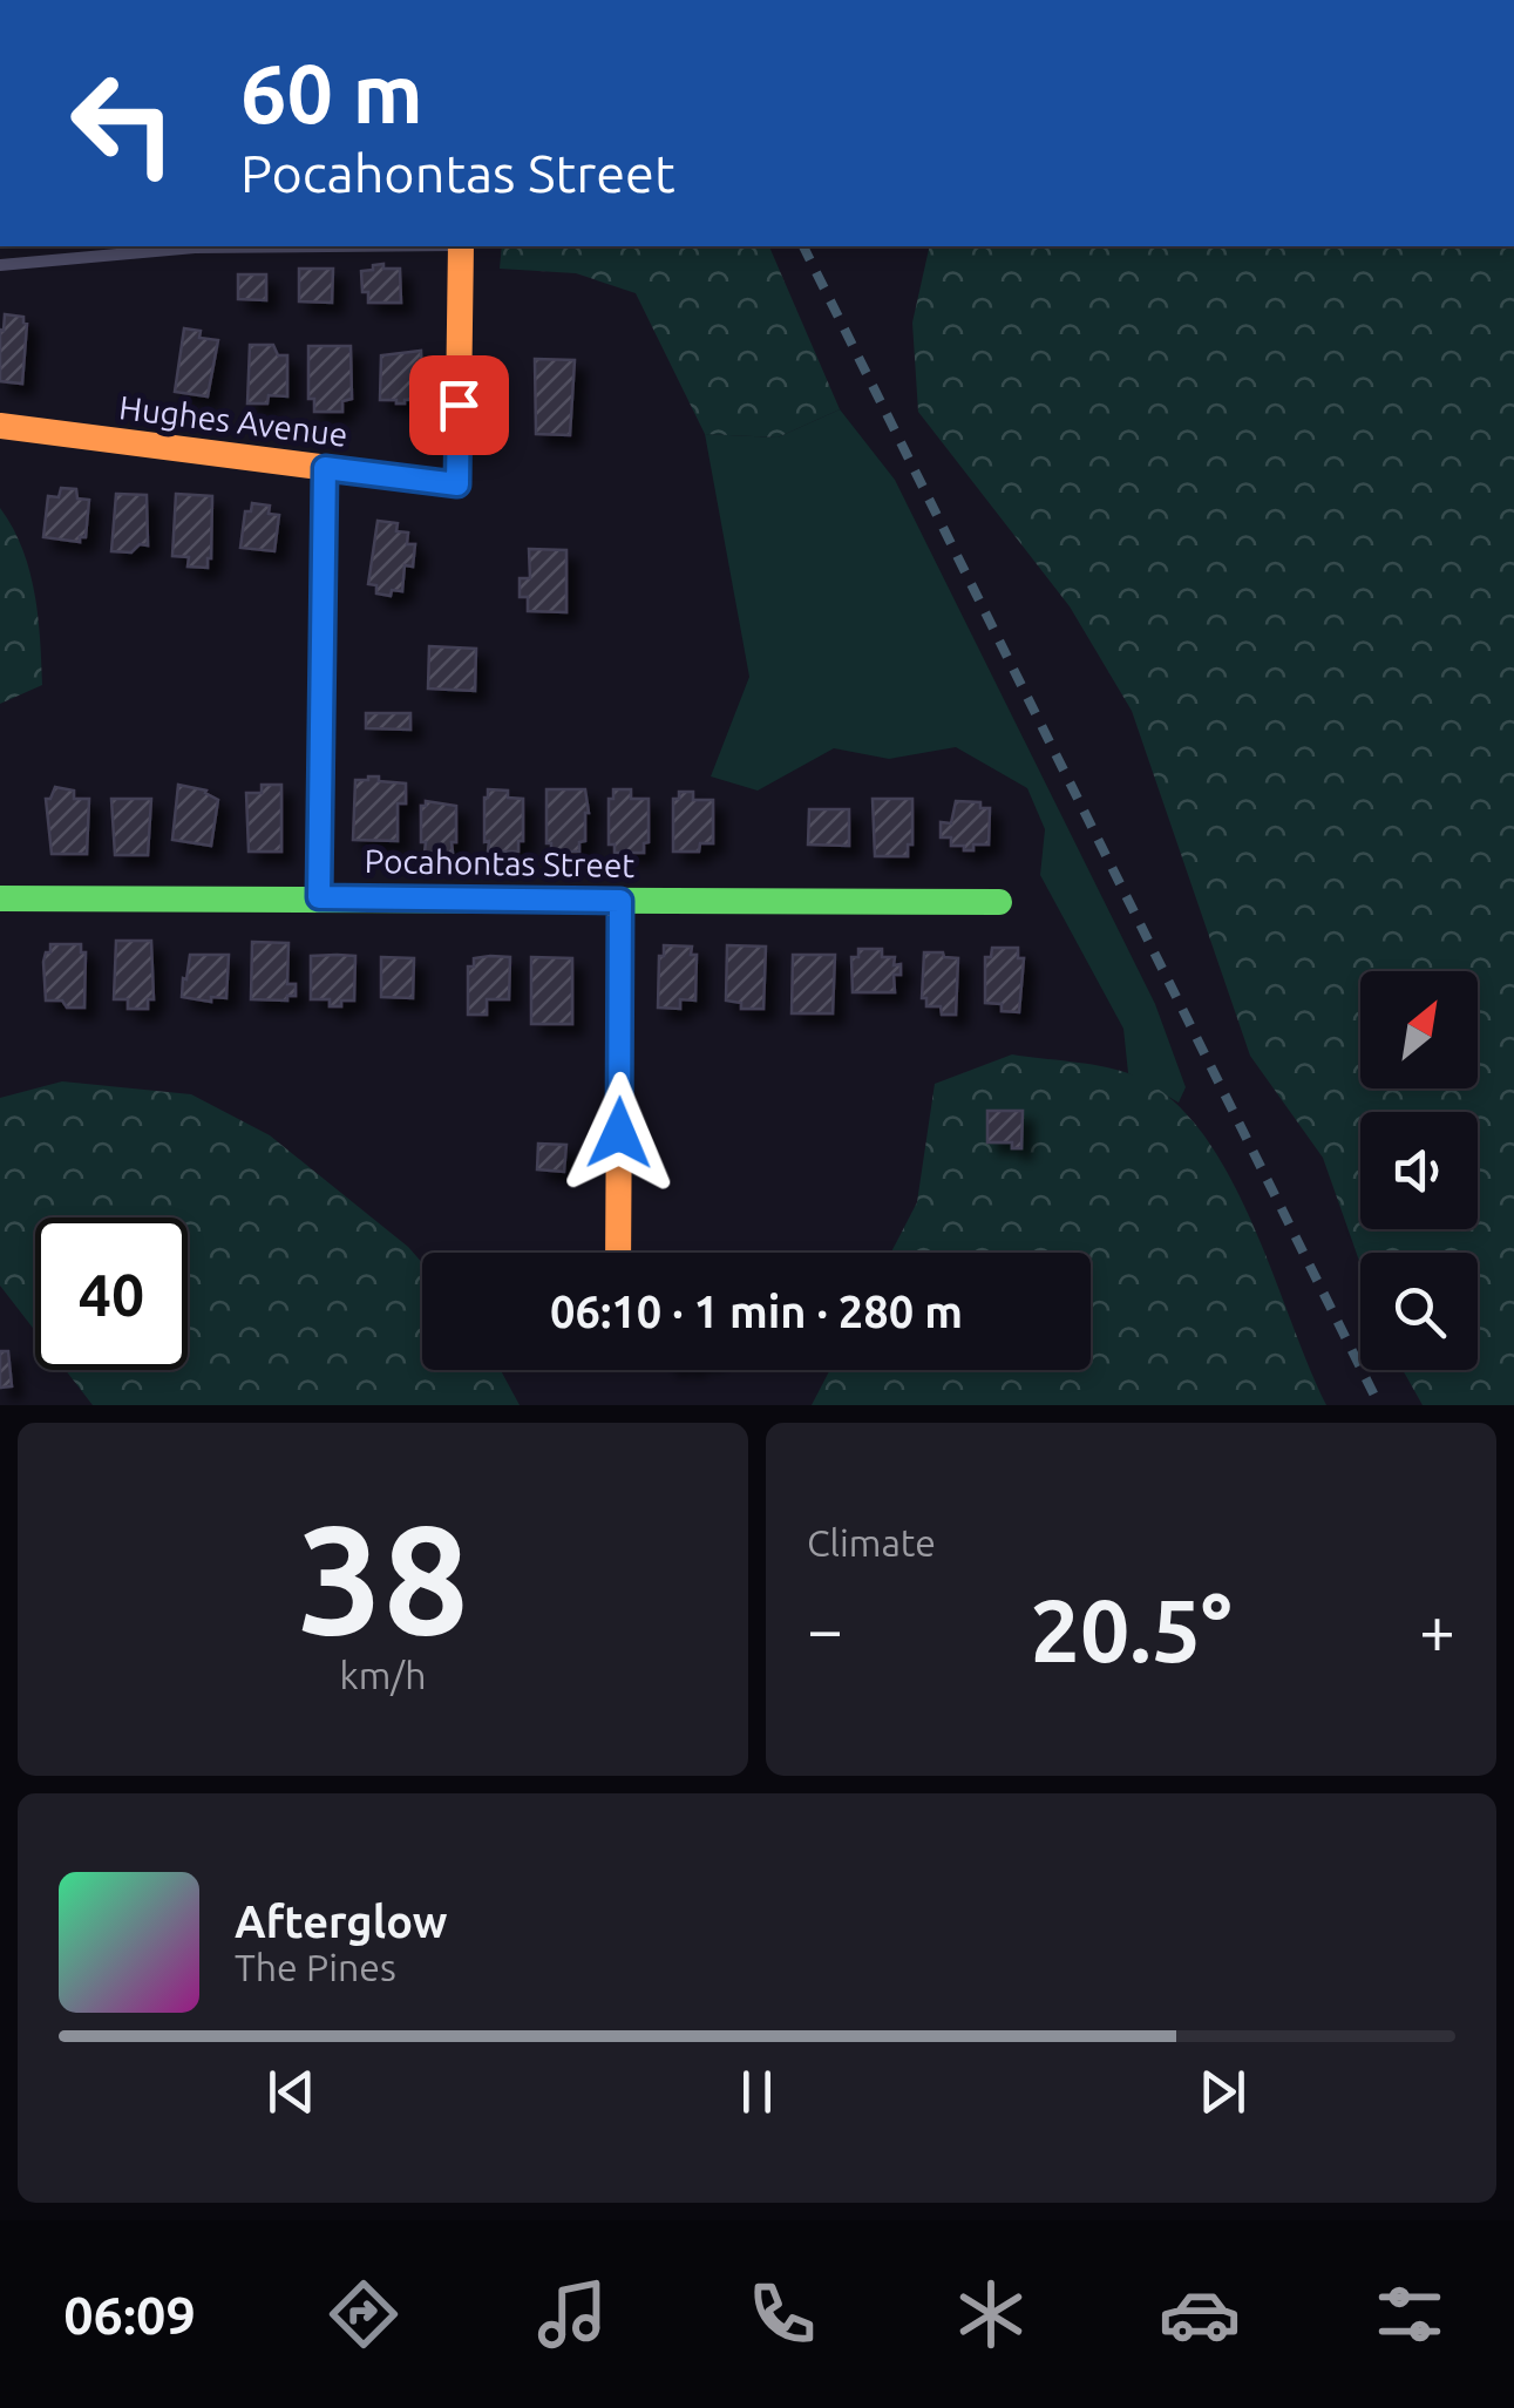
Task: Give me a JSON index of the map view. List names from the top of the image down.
{
  "streets": {
    "street": ["Hughes Avenue", "Pocahontas Street"]
  },
  "north": "top right",
  "page": {
    "turn": ["60 m", "Pocahontas Street"],
    "limit": "40",
    "trip": "06:10 · 1 min · 280 m",
    "tile": [
      ["38", "km/h"],
      "Climate"
    ],
    "heat": ["−", "20.5°", "+"],
    "song": ["Afterglow", "The Pines"],
    "tabs": "06:09"
  }
}
